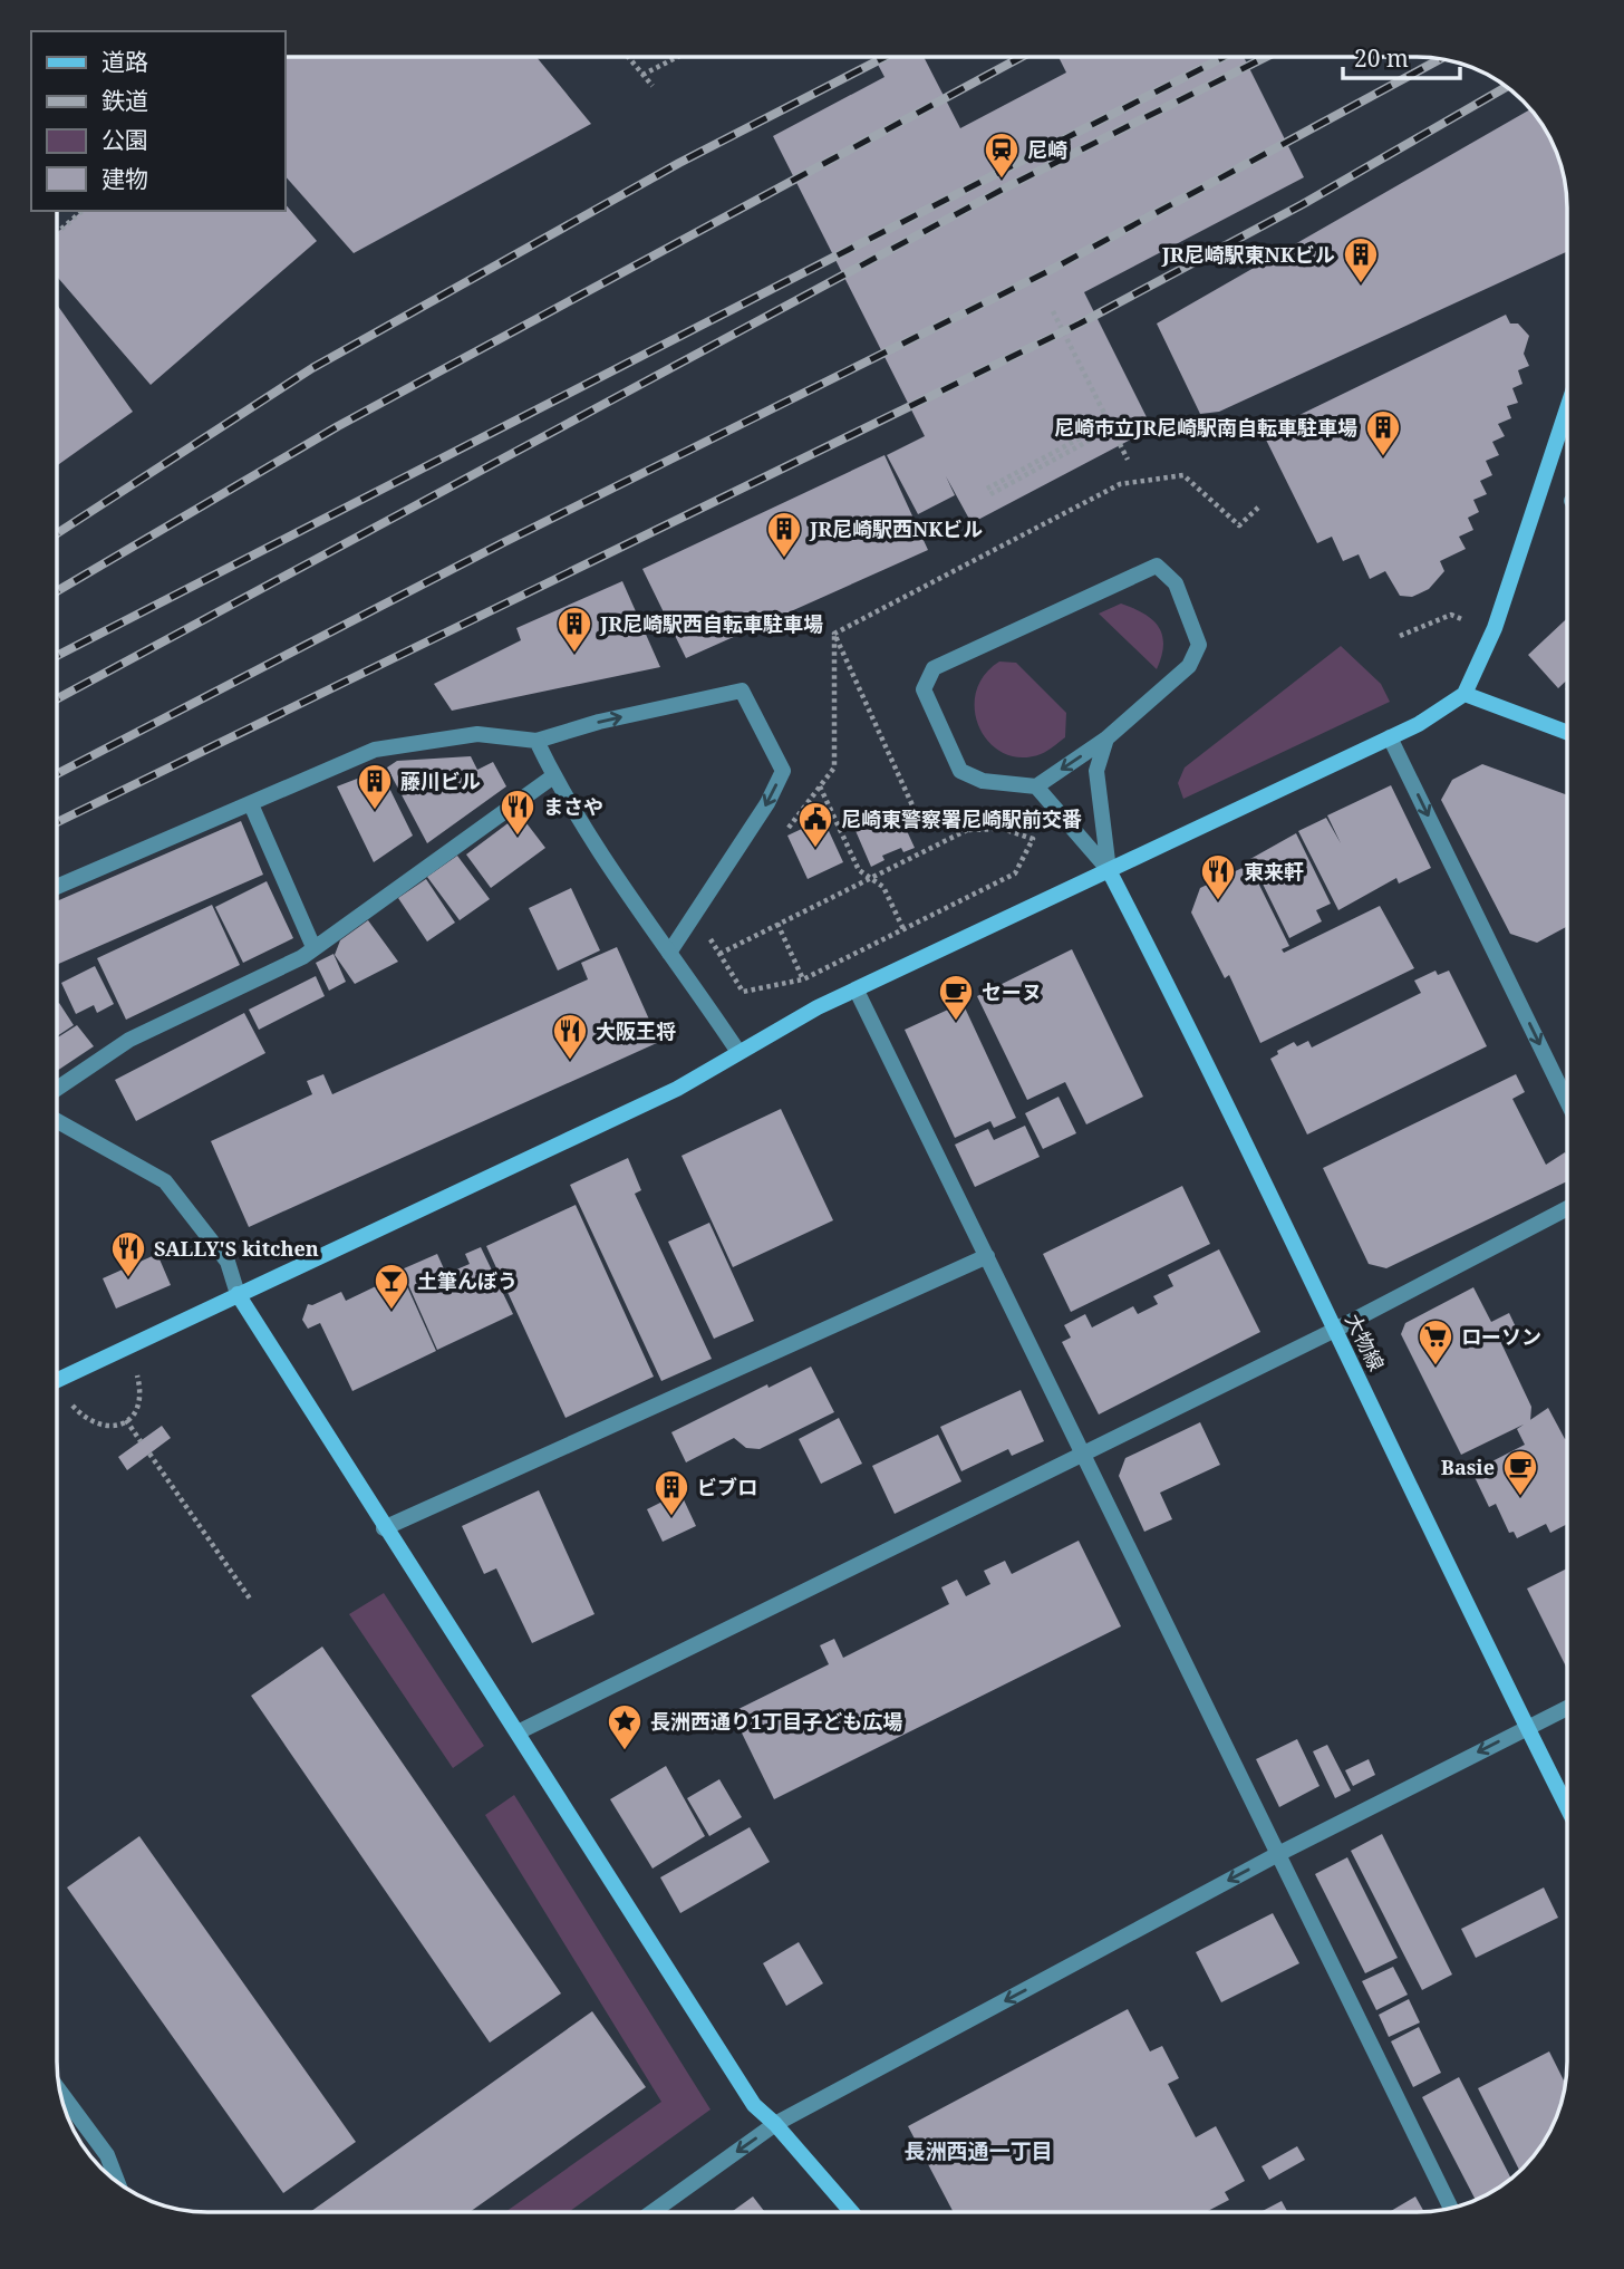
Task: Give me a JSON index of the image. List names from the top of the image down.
{
  "streets": {
    "street": ["大物線"]
  },
  "districts": ["長洲西通一丁目"],
  "places": {
    "station": ["尼崎"],
    "building": [
      "JR尼崎駅東NKビル",
      "尼崎市立JR尼崎駅南自転車駐車場",
      "JR尼崎駅西NKビル",
      "JR尼崎駅西自転車駐車場",
      "藤川ビル",
      "ビブロ"
    ],
    "restaurant": [
      "まさや",
      "東来軒",
      "大阪王将",
      "SALLY'S kitchen"
    ],
    "public building": ["尼崎東警察署尼崎駅前交番"],
    "cafe": ["セーヌ", "Basie"],
    "bar": ["土筆んぼう"],
    "supermarket": ["ローソン"],
    "place": ["長洲西通り1丁目子ども広場"]
  },
  "legend": [
    "道路",
    "鉄道",
    "公園",
    "建物"
  ],
  "scale_bar": "20 m"
}
